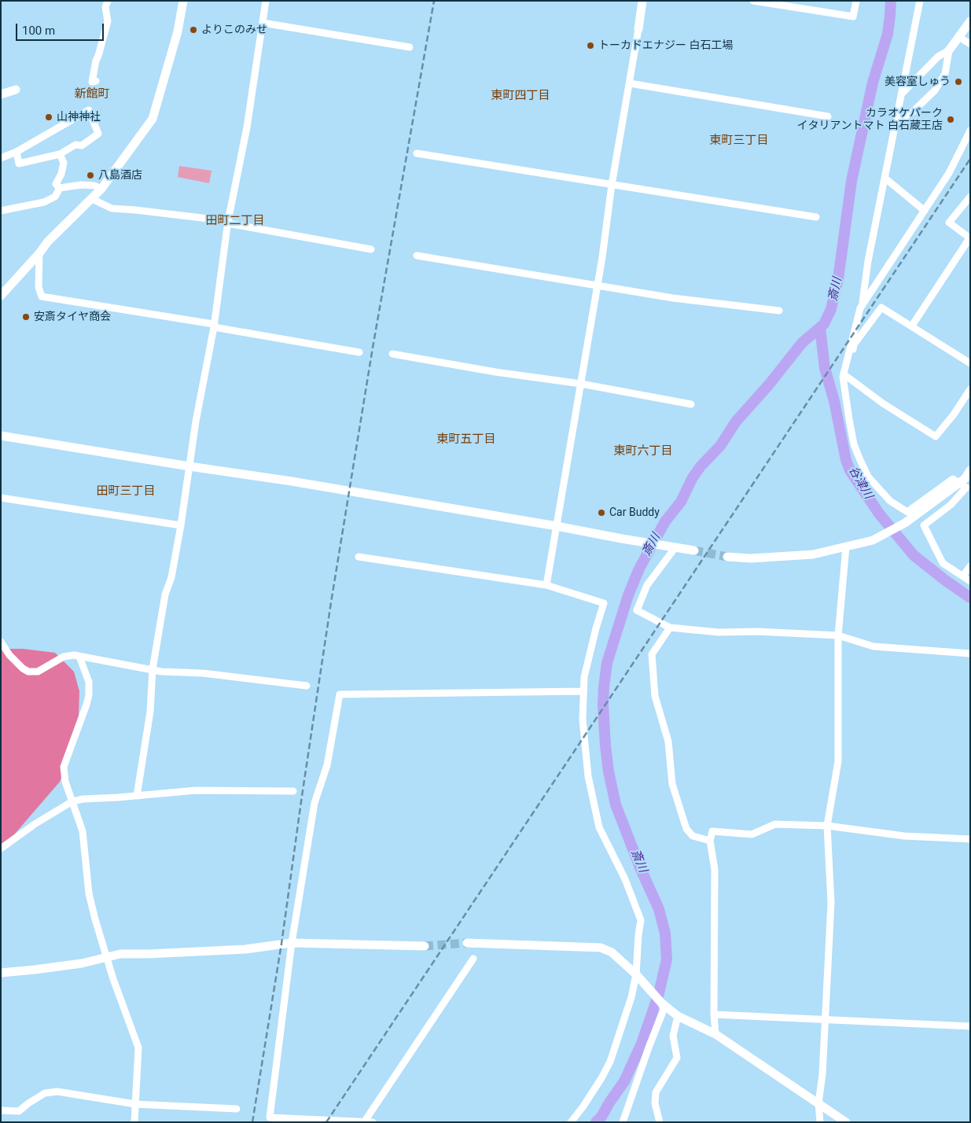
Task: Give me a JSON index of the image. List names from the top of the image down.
{
  "districts": [
    "新館町",
    "東町四丁目",
    "東町三丁目",
    "田町二丁目",
    "東町五丁目",
    "東町六丁目",
    "田町三丁目"
  ],
  "water": ["斎川", "谷津川"],
  "places": [
    "よりこのみせ",
    "トーカドエナジー 白石工場",
    "美容室しゅう",
    "山神神社",
    "カラオケパーク イタリアントマト 白石蔵王店",
    "八島酒店",
    "安斎タイヤ商会",
    "Car Buddy"
  ],
  "scale_bar": "100 m"
}
